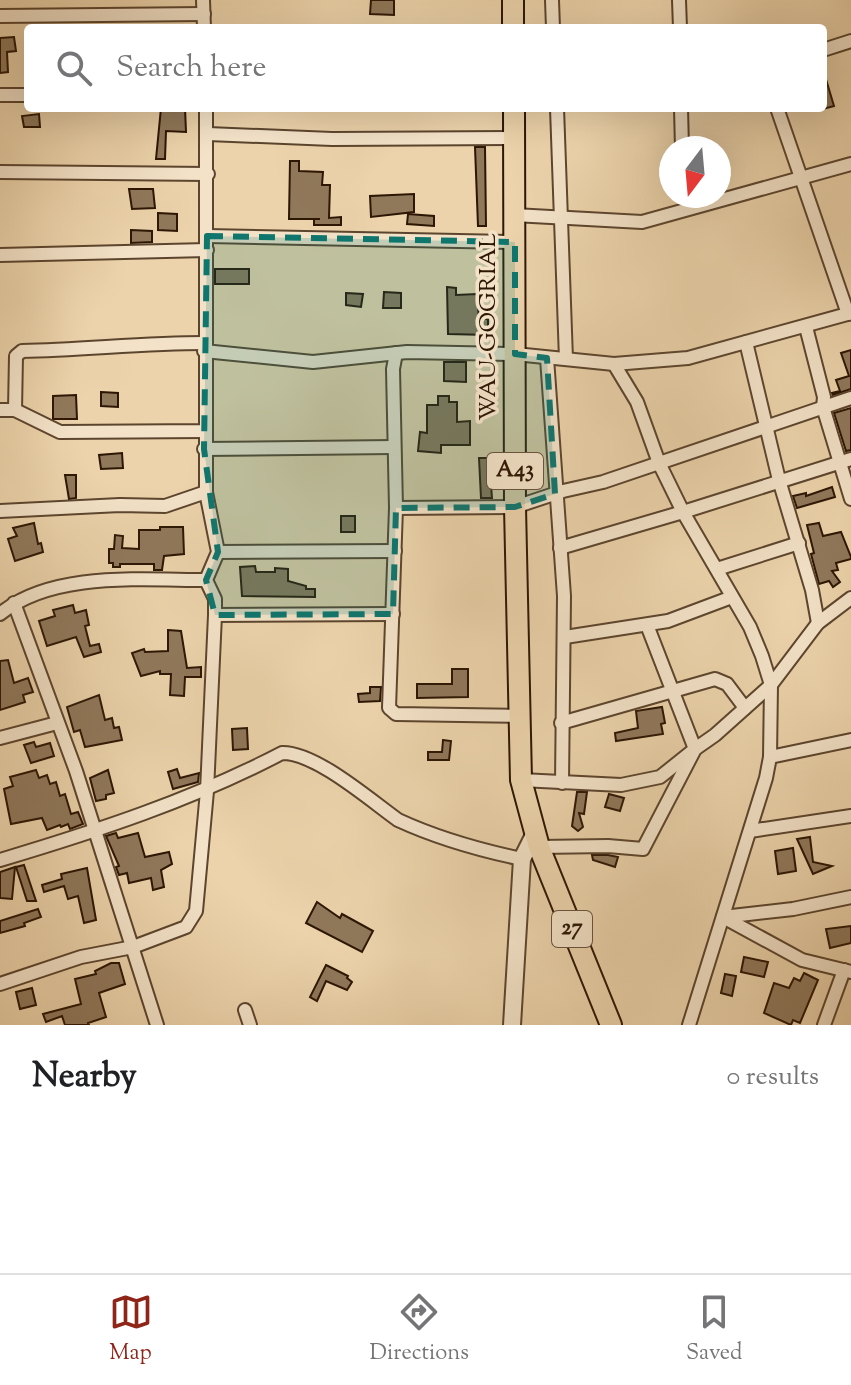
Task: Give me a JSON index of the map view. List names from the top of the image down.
{
  "streets": {
    "main road": ["WAU-GOGRIAL", "A43", "27"]
  },
  "crossings": [
    ["WAU-GOGRIAL", "27"]
  ],
  "north": "bottom",
  "page": {
    "search": "Search here",
    "heading": ["Nearby", "0 results"],
    "nav": ["Map", "Directions", "Saved"]
  }
}
